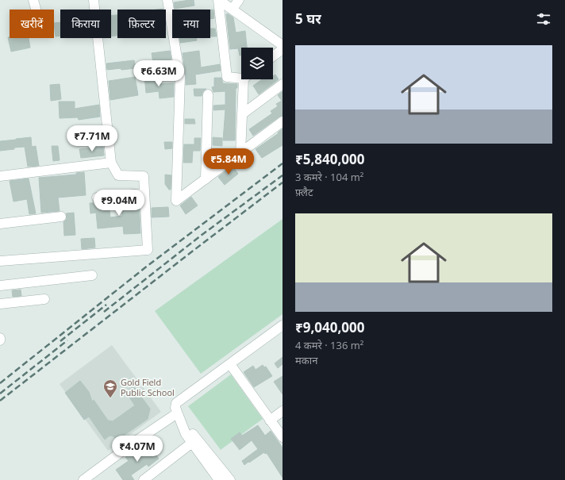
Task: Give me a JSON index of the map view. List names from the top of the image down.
{
  "places": {
    "school or university": ["Gold Field Public School"]
  },
  "page": {
    "heading": "5 घर",
    "chip": [
      "खरीदें",
      "किराया",
      "फ़िल्टर",
      "नया"
    ],
    "list": [
      {
        "name": "₹5,840,000",
        "note": "3 कमरे · 104 m² · फ़्लैट"
      },
      {
        "name": "₹9,040,000",
        "note": "4 कमरे · 136 m² · मकान"
      }
    ],
    "price": [
      "₹6.63M",
      "₹7.71M",
      "₹5.84M",
      "₹9.04M",
      "₹4.07M"
    ]
  }
}
